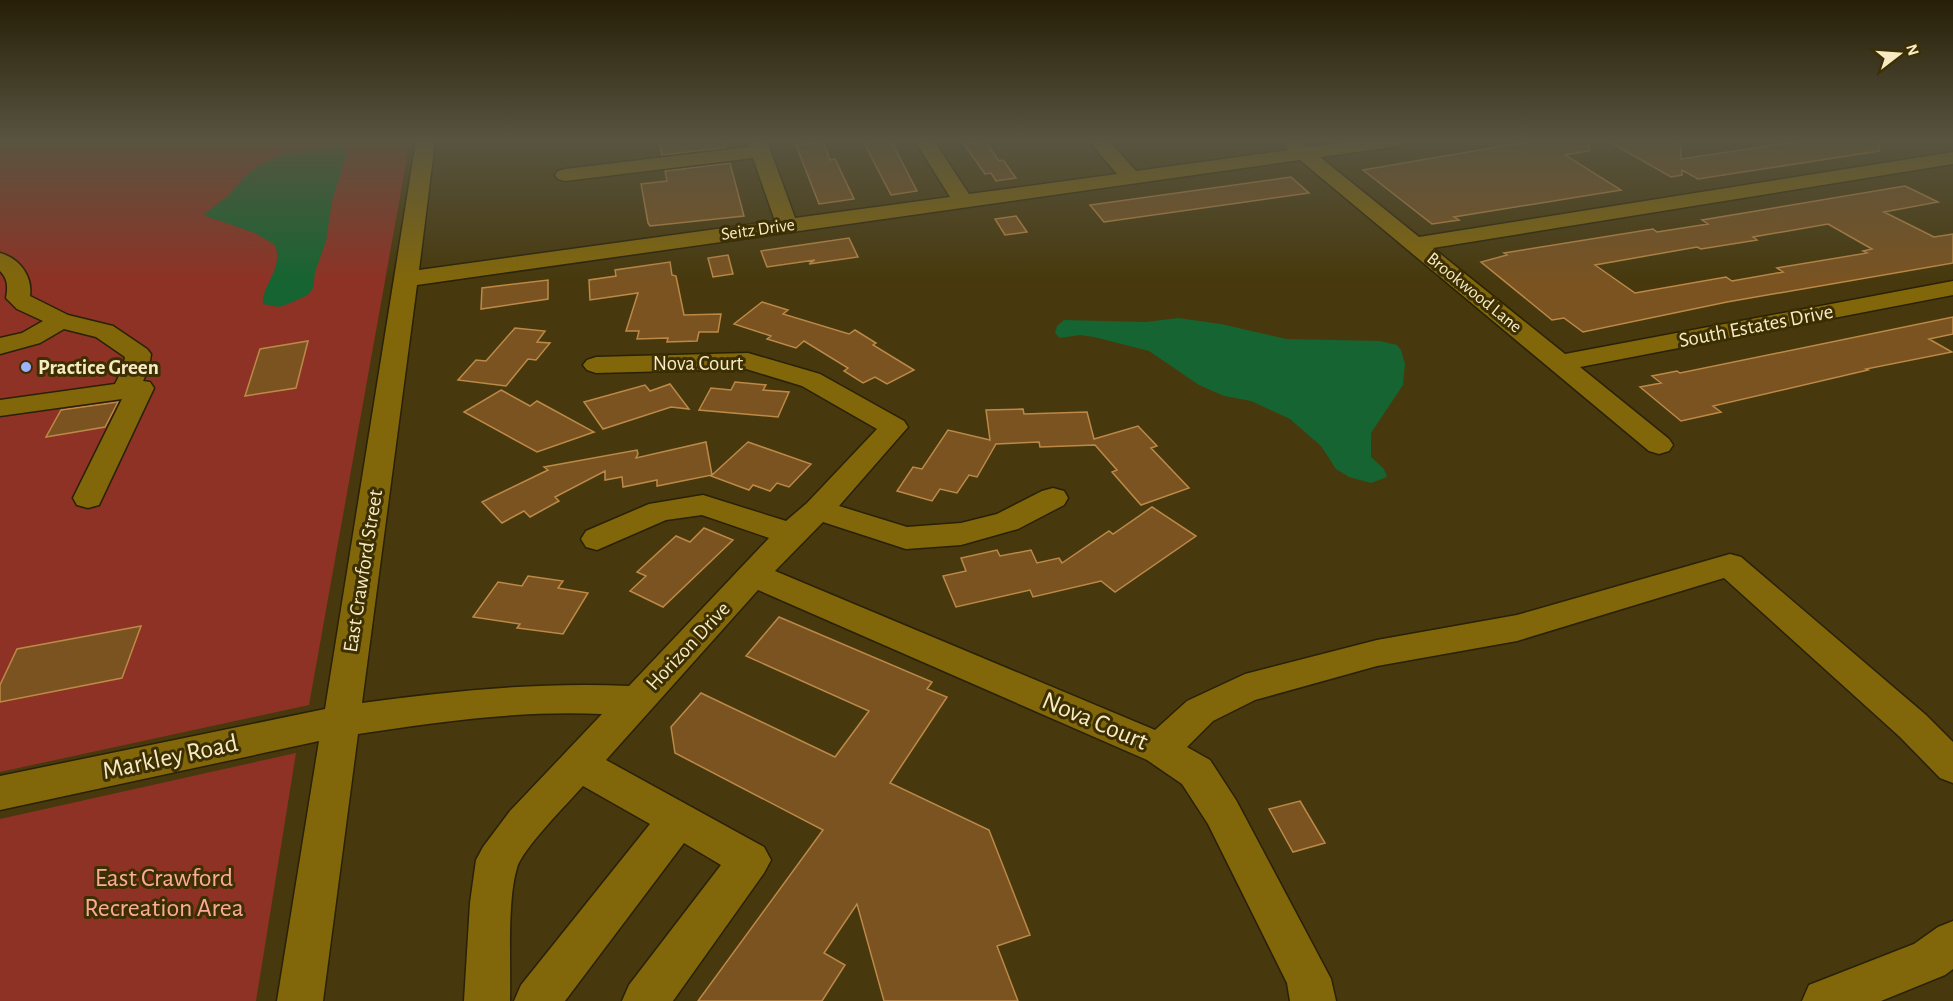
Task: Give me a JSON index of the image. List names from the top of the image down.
{
  "streets": {
    "street": [
      "Seitz Drive",
      "Brookwood Lane",
      "South Estates Drive",
      "Nova Court",
      "East Crawford Street",
      "Horizon Drive",
      "Markley Road"
    ]
  },
  "crossings": [
    ["Seitz Drive", "East Crawford Street"],
    ["Brookwood Lane", "South Estates Drive"],
    ["Nova Court", "Horizon Drive"],
    ["East Crawford Street", "Horizon Drive"],
    ["East Crawford Street", "Markley Road"],
    ["Horizon Drive", "Markley Road"]
  ],
  "parks": ["East Crawford Recreation Area"],
  "places": ["Practice Green"],
  "north": "right"
}
